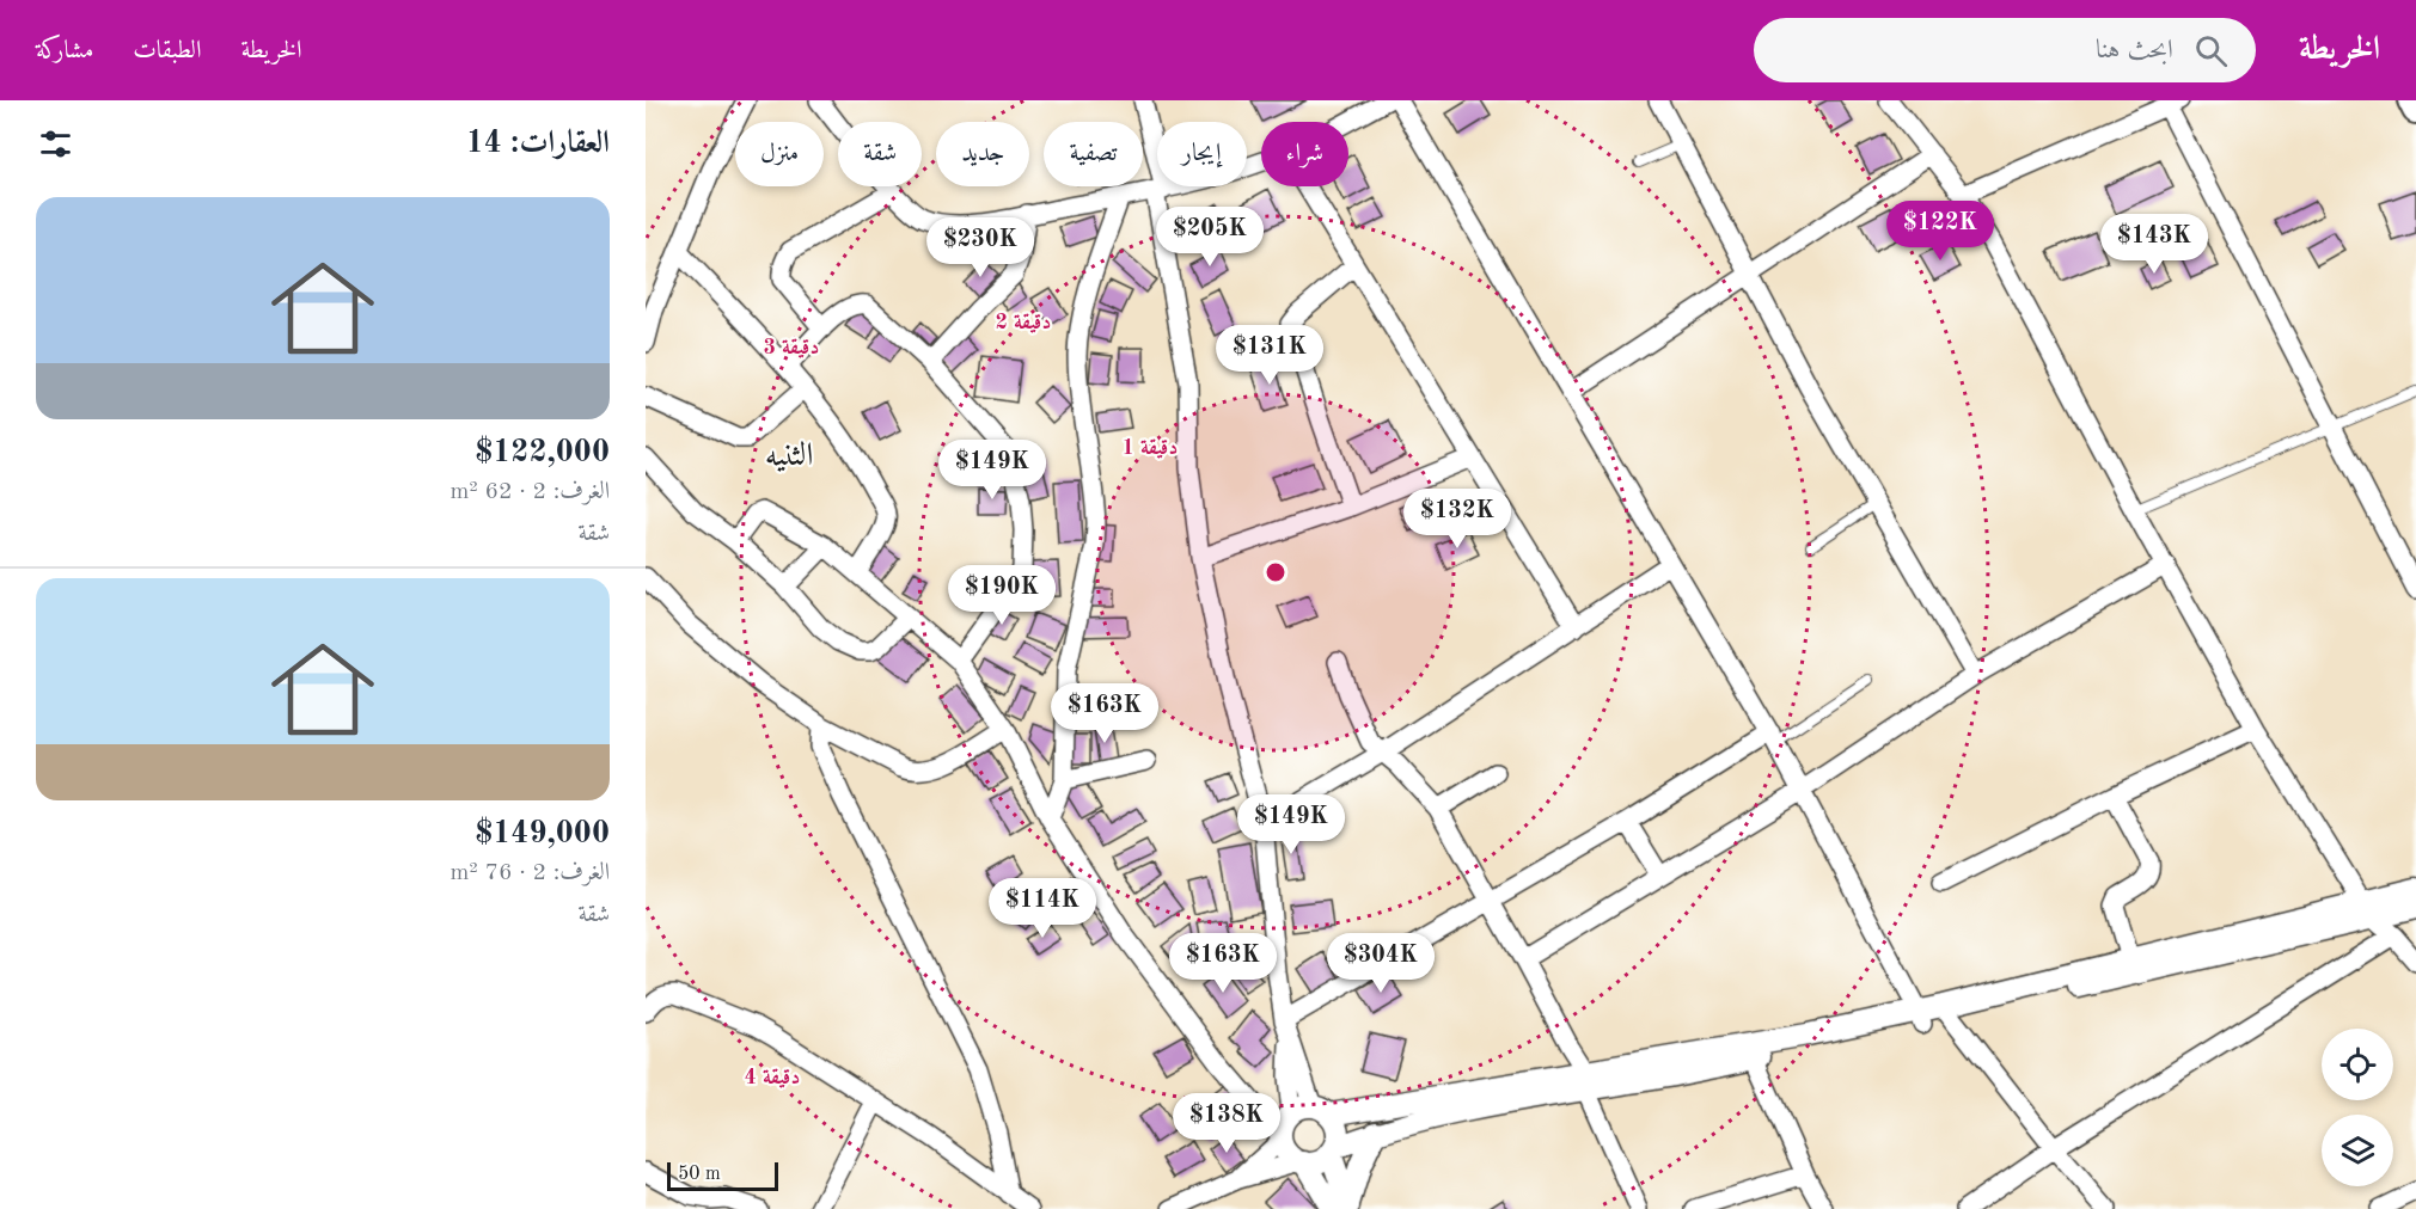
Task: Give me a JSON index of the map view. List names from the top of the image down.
{
  "districts": ["الثنيه"],
  "scale_bar": "50 m",
  "page": {
    "header": "الخريطة",
    "search": "ابحث هنا",
    "nav": ["الخريطة", "الطبقات", "مشاركة"],
    "heading": "العقارات: 14",
    "chip": [
      "شراء",
      "إيجار",
      "تصفية",
      "جديد",
      "شقة",
      "منزل"
    ],
    "list": [
      {
        "name": "$122,000",
        "note": "الغرف: 2 · 62 m² · شقة"
      },
      {
        "name": "$149,000",
        "note": "الغرف: 2 · 76 m² · شقة"
      }
    ],
    "price": [
      "$122K",
      "$205K",
      "$143K",
      "$230K",
      "$131K",
      "$149K",
      "$132K",
      "$190K",
      "$163K",
      "$149K",
      "$114K",
      "$163K",
      "$304K",
      "$138K"
    ],
    "scale": "50 m"
  },
  "rings": [
    "2 دقيقة",
    "3 دقيقة",
    "1 دقيقة",
    "4 دقيقة"
  ]
}
